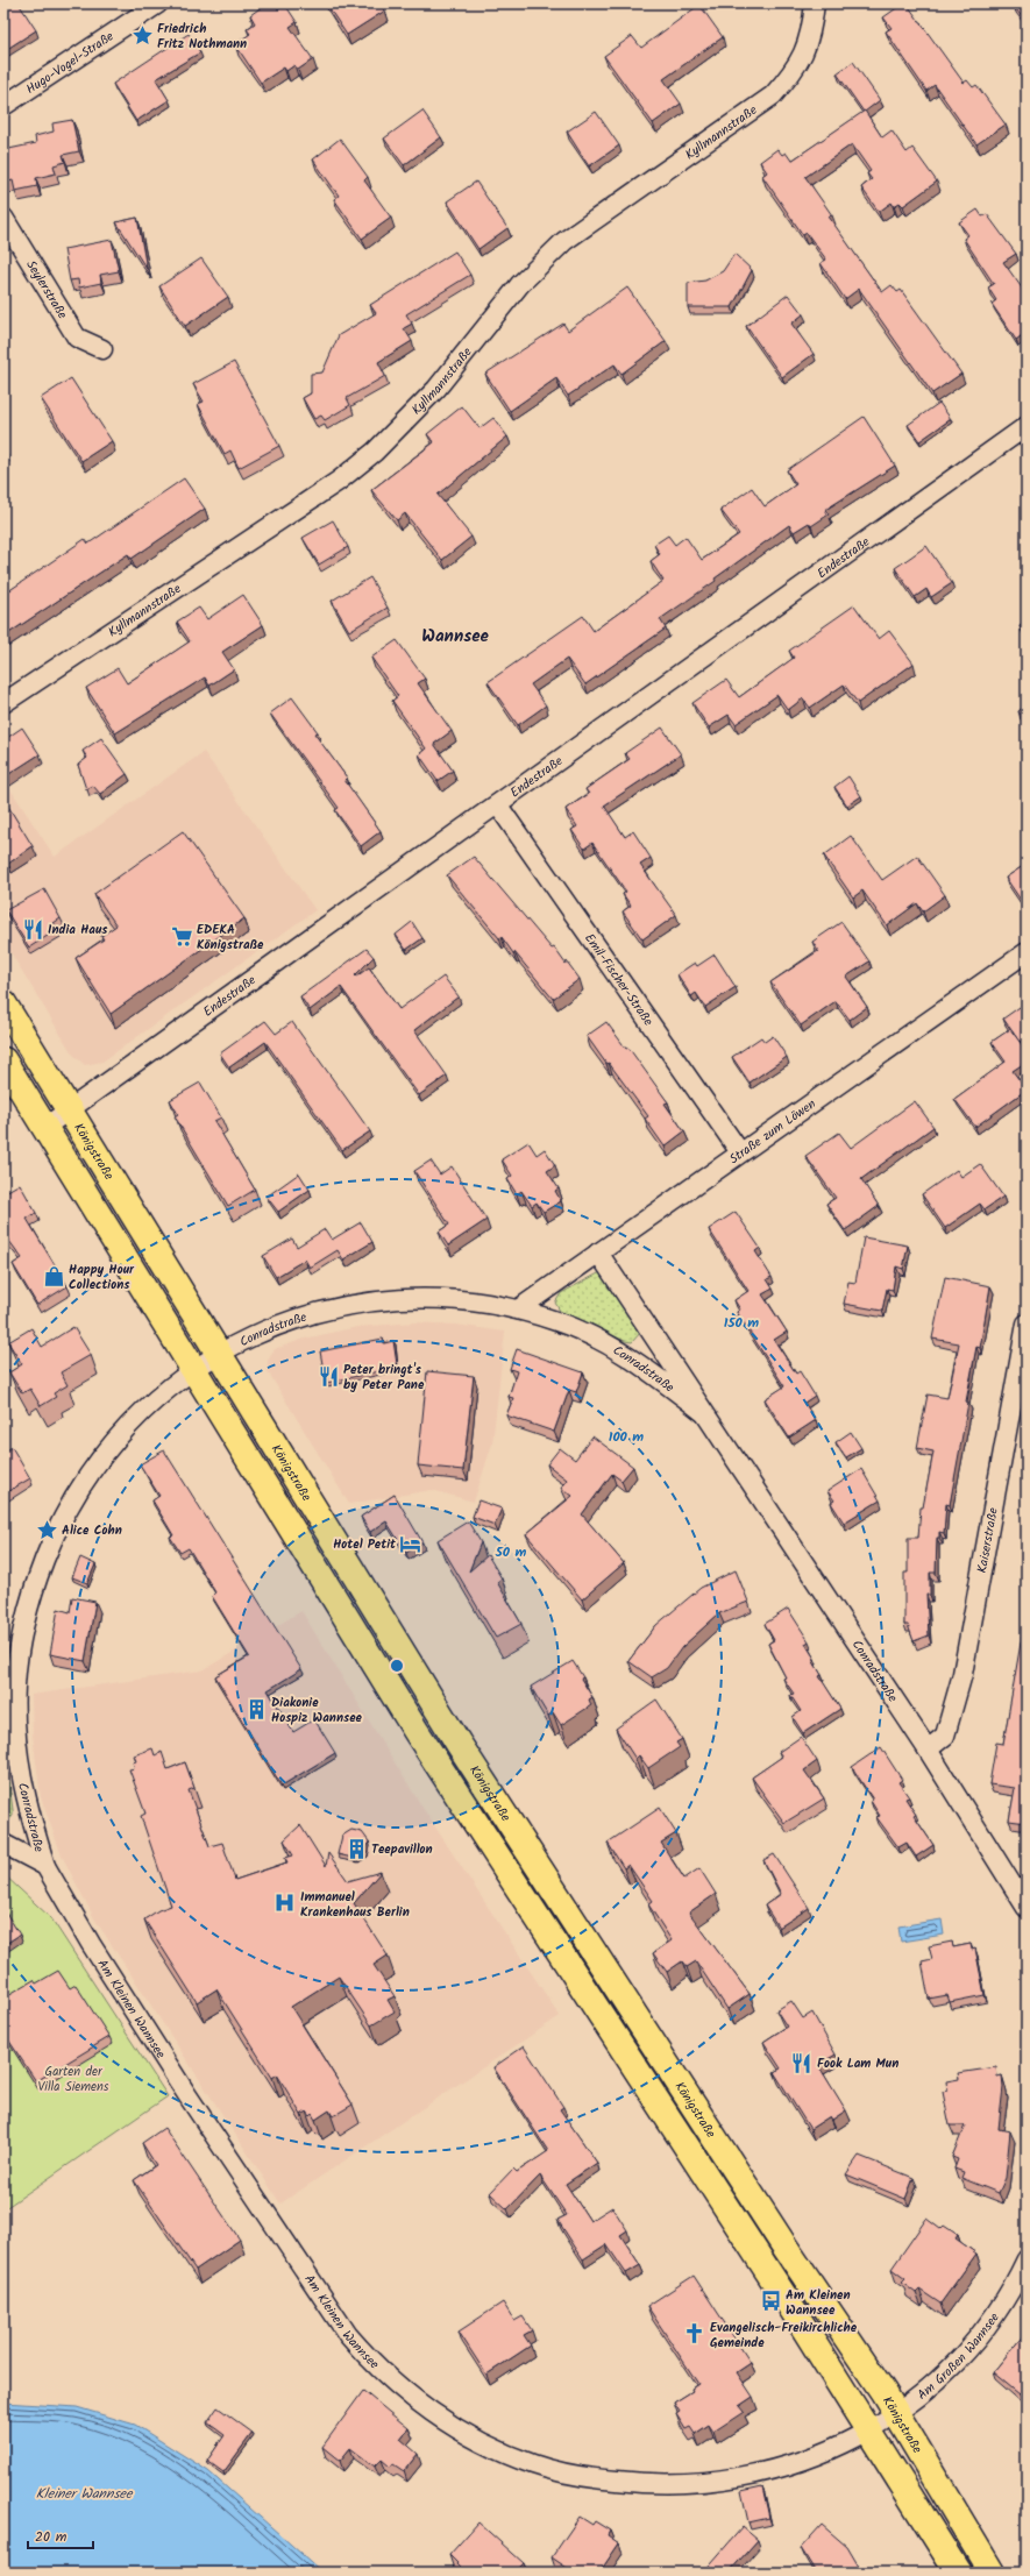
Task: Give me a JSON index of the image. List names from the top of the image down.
{
  "streets": {
    "main road": ["Königstraße"],
    "street": [
      "Hugo-Vogel-Straße",
      "Kyllmannstraße",
      "Seylerstraße",
      "Endestraße",
      "Emil-Fischer-Straße",
      "Straße zum Löwen",
      "Conradstraße",
      "Kaiserstraße",
      "Am Kleinen Wannsee",
      "Am Großen Wannsee"
    ]
  },
  "crossings": [
    ["Endestraße", "Emil-Fischer-Straße"],
    ["Endestraße", "Königstraße"],
    ["Emil-Fischer-Straße", "Straße zum Löwen"],
    ["Straße zum Löwen", "Conradstraße"],
    ["Königstraße", "Conradstraße"],
    ["Königstraße", "Am Großen Wannsee"],
    ["Conradstraße", "Kaiserstraße"],
    ["Conradstraße", "Am Kleinen Wannsee"],
    ["Am Kleinen Wannsee", "Am Großen Wannsee"]
  ],
  "districts": ["Wannsee"],
  "water": ["Kleiner Wannsee"],
  "parks": ["Garten der Villa Siemens"],
  "places": {
    "place": ["Friedrich Fritz Nothmann", "Alice Cohn"],
    "restaurant": ["India Haus", "Peter bringt's by Peter Pane", "Fook Lam Mun"],
    "supermarket": ["EDEKA Königstraße"],
    "shop": ["Happy Hour Collections"],
    "hotel": ["Hotel Petit"],
    "building": ["Diakonie Hospiz Wannsee", "Teepavillon"],
    "hospital": ["Immanuel Krankenhaus Berlin"],
    "bus stop": ["Am Kleinen Wannsee"],
    "church": ["Evangelisch-Freikirchliche Gemeinde"]
  },
  "scale_bar": "20 m",
  "rings": ["150 m", "100 m", "50 m"]
}
